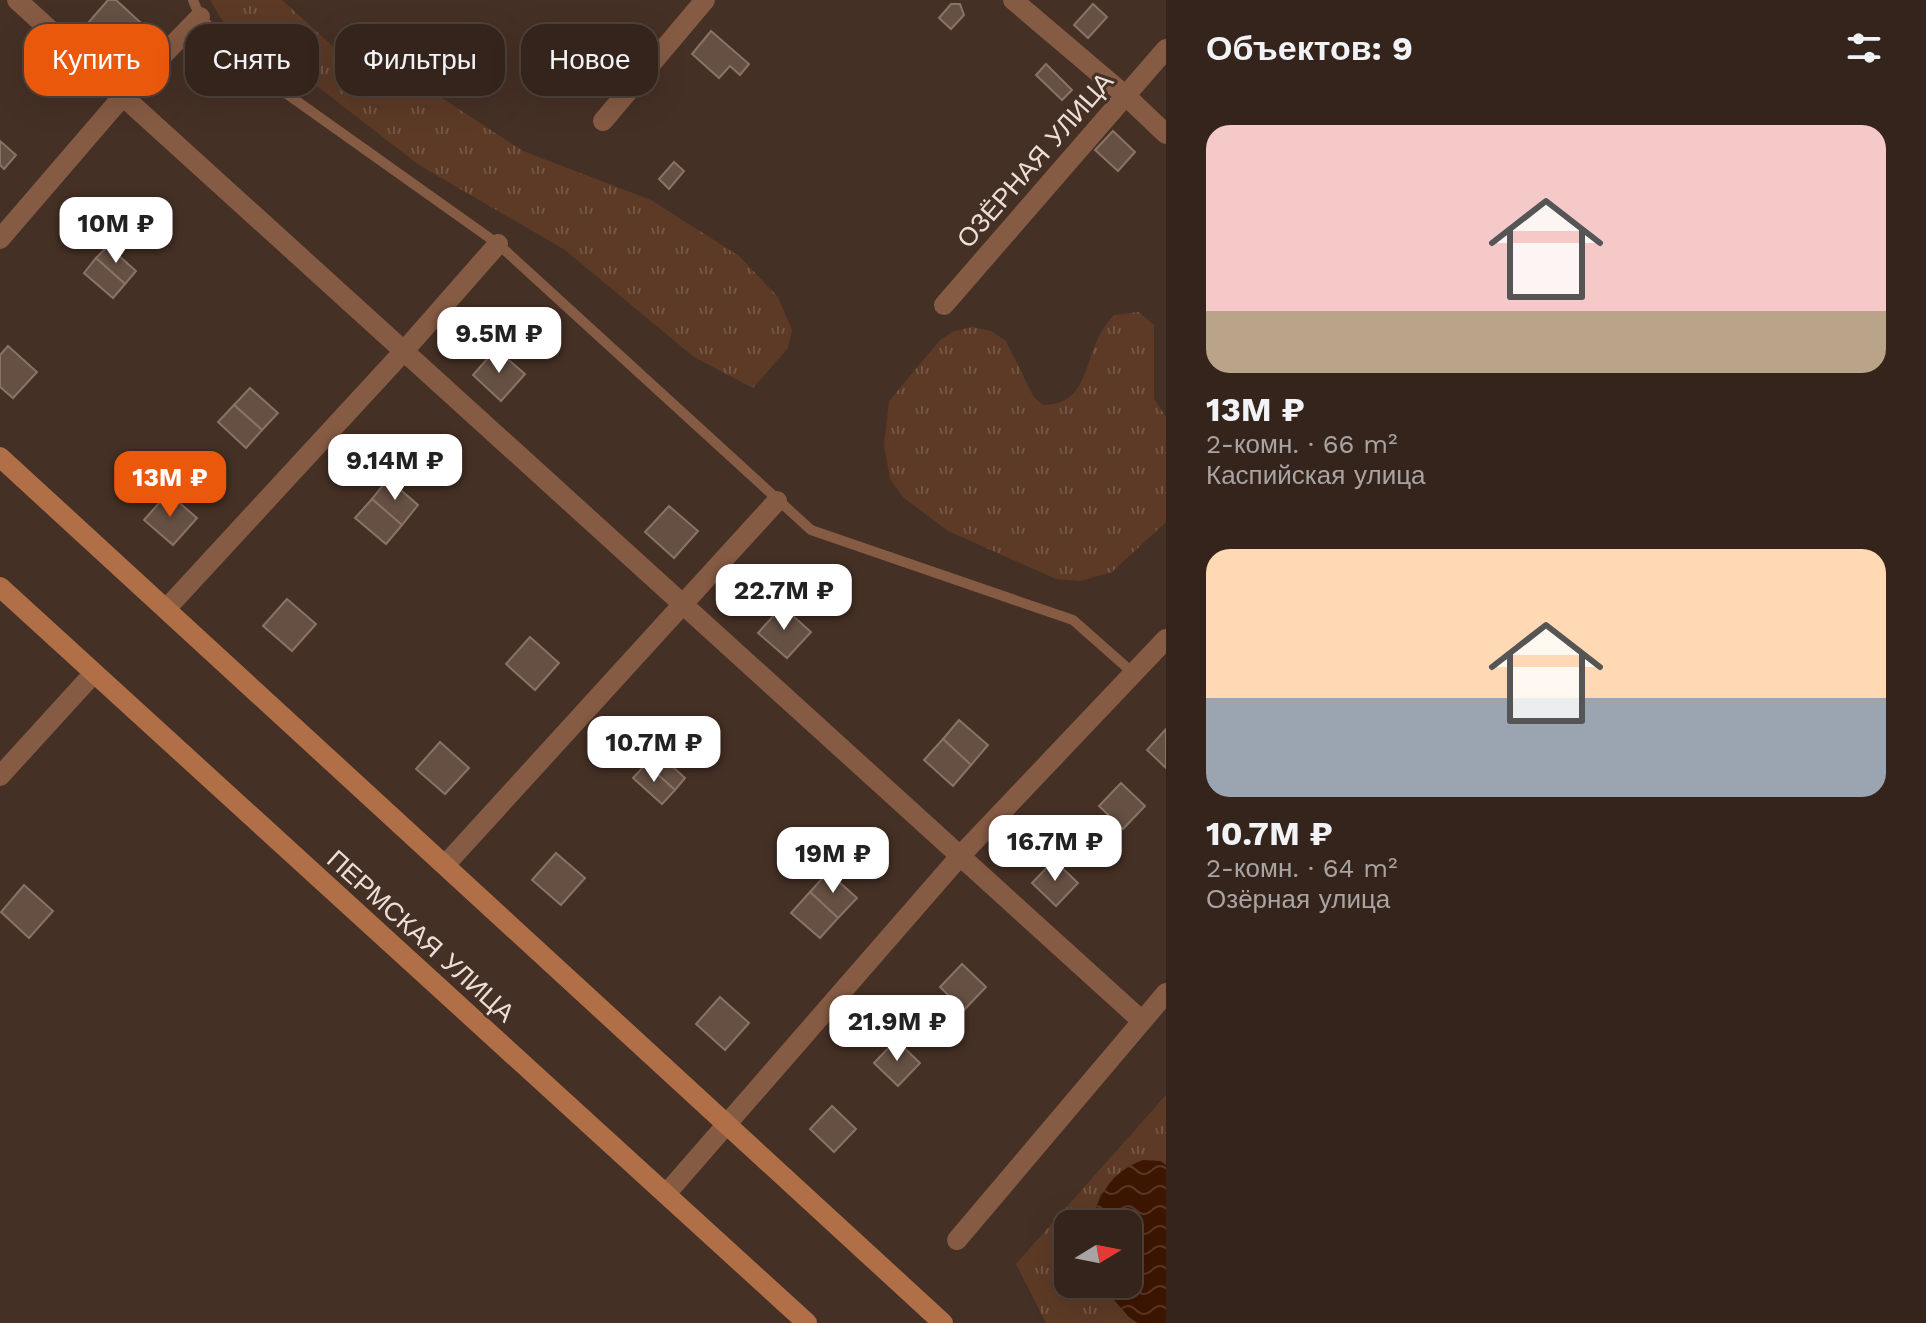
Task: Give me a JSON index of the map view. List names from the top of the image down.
{
  "streets": {
    "street": ["ОЗЁРНАЯ УЛИЦА", "ПЕРМСКАЯ УЛИЦА"]
  },
  "north": "right",
  "page": {
    "heading": "Объектов: 9",
    "chip": [
      "Купить",
      "Снять",
      "Фильтры",
      "Новое"
    ],
    "list": [
      {
        "name": "13M ₽",
        "note": "2-комн. · 66 m² · Каспийская улица"
      },
      {
        "name": "10.7M ₽",
        "note": "2-комн. · 64 m² · Озёрная улица"
      }
    ],
    "price": [
      "10M ₽",
      "9.5M ₽",
      "9.14M ₽",
      "13M ₽",
      "22.7M ₽",
      "10.7M ₽",
      "16.7M ₽",
      "19M ₽",
      "21.9M ₽"
    ]
  }
}
